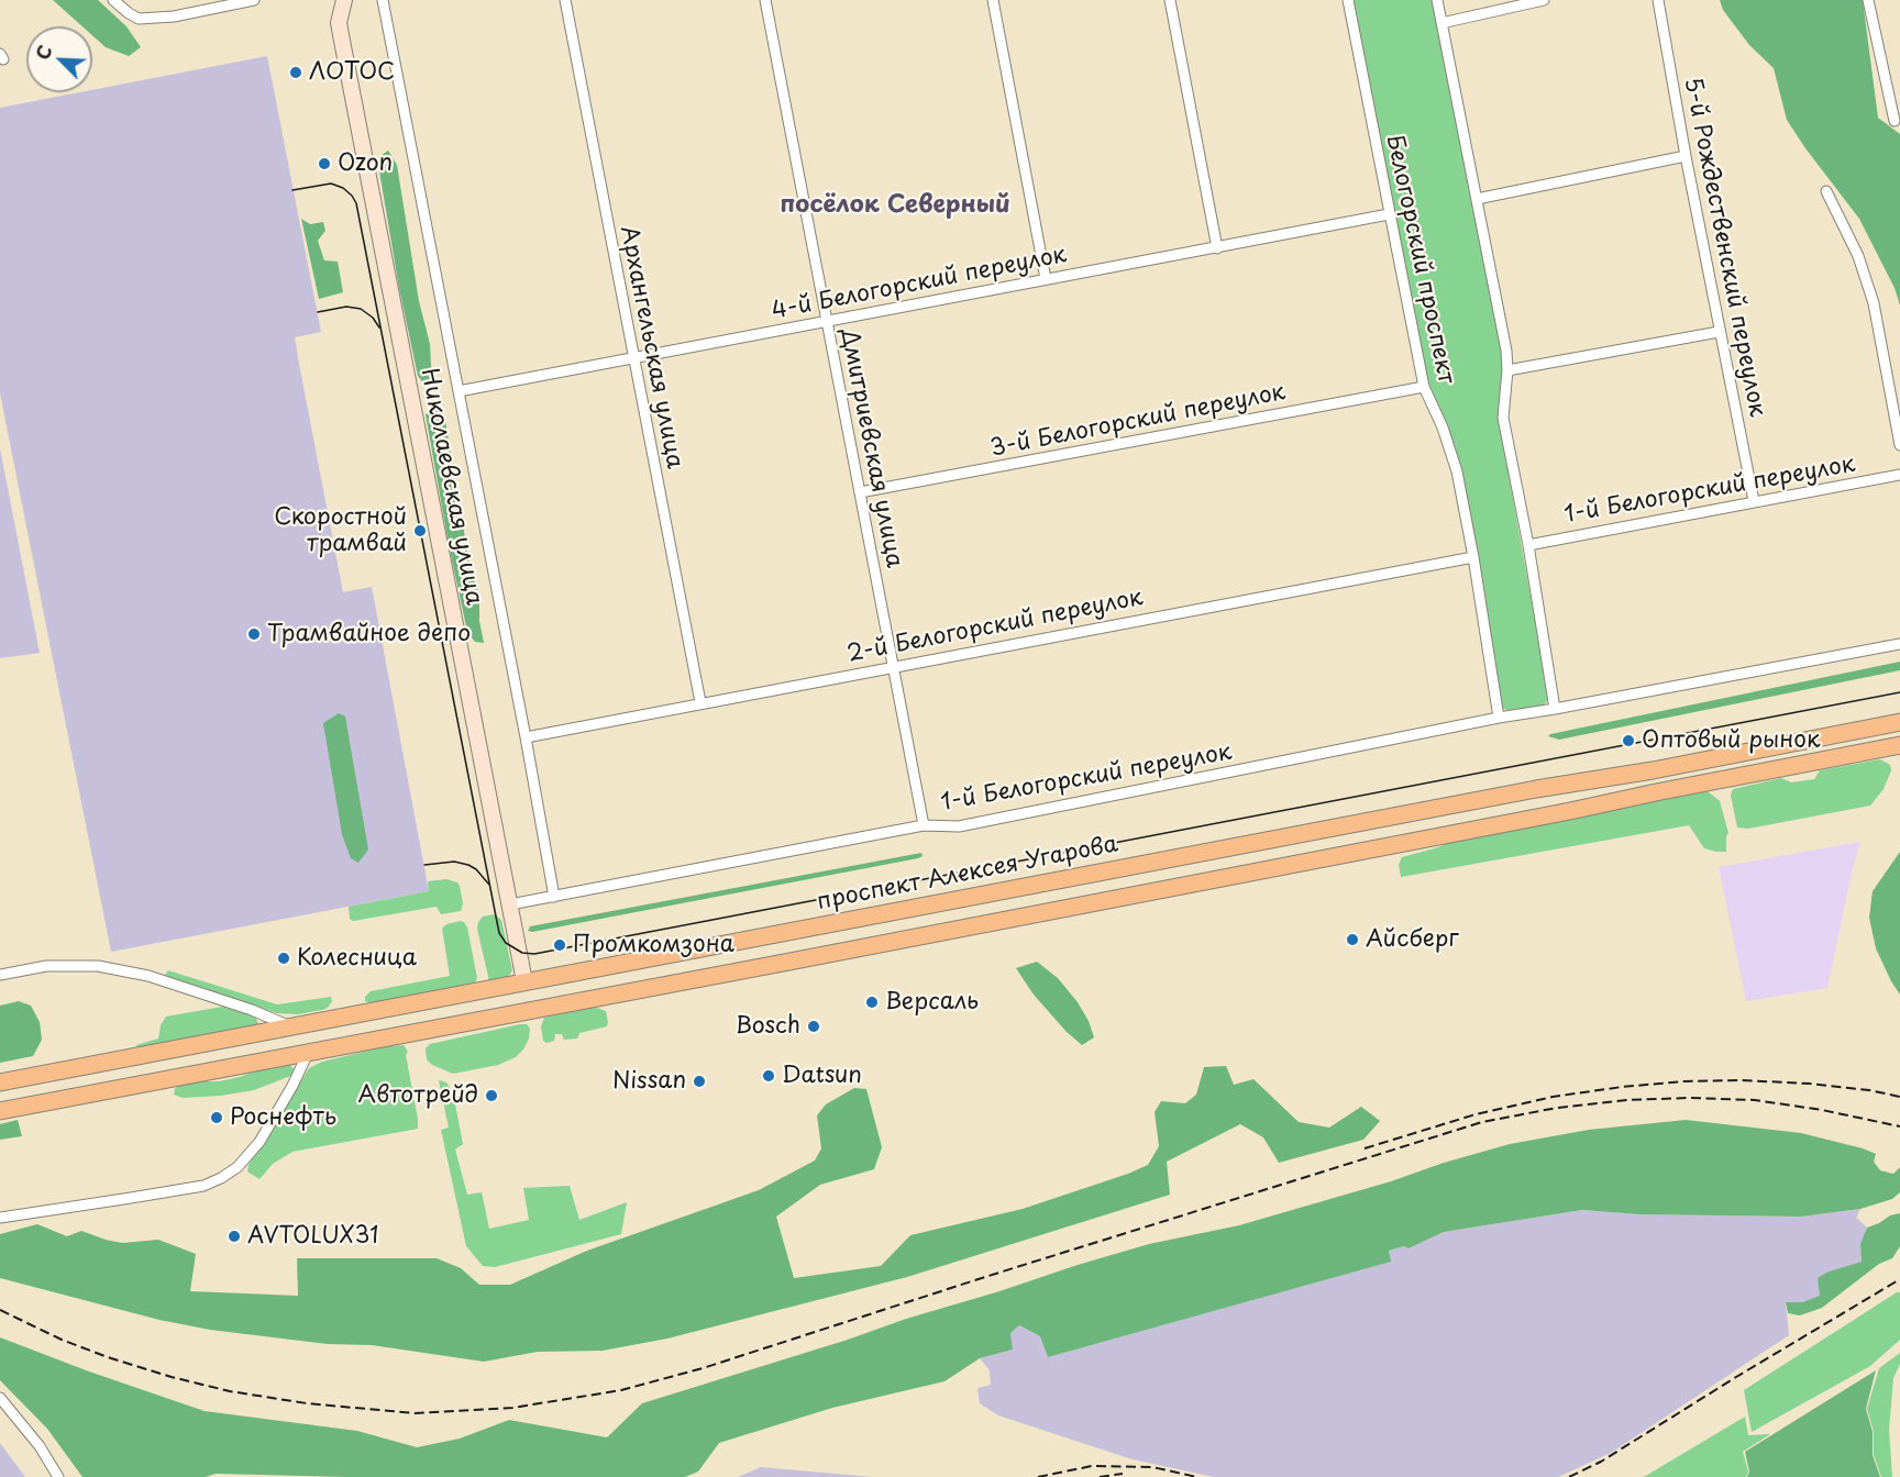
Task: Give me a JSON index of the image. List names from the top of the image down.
{
  "streets": {
    "main road": ["Николаевская улица", "проспект Алексея Угарова"],
    "street": [
      "5-й Рождественский переулок",
      "Белогорский проспект",
      "4-й Белогорский переулок",
      "Архангельская улица",
      "3-й Белогорский переулок",
      "Дмитриевская улица",
      "1-й Белогорский переулок",
      "2-й Белогорский переулок"
    ]
  },
  "crossings": [
    ["5-й Рождественский переулок", "1-й Белогорский переулок"],
    ["Белогорский проспект", "4-й Белогорский переулок"],
    ["Белогорский проспект", "3-й Белогорский переулок"],
    ["Белогорский проспект", "1-й Белогорский переулок"],
    ["Белогорский проспект", "2-й Белогорский переулок"],
    ["4-й Белогорский переулок", "Архангельская улица"],
    ["4-й Белогорский переулок", "Дмитриевская улица"],
    ["4-й Белогорский переулок", "Николаевская улица"],
    ["Архангельская улица", "2-й Белогорский переулок"],
    ["3-й Белогорский переулок", "Дмитриевская улица"],
    ["Дмитриевская улица", "1-й Белогорский переулок"],
    ["Дмитриевская улица", "2-й Белогорский переулок"],
    ["Николаевская улица", "1-й Белогорский переулок"],
    ["Николаевская улица", "2-й Белогорский переулок"],
    ["Николаевская улица", "проспект Алексея Угарова"]
  ],
  "districts": ["посёлок Северный"],
  "places": [
    "ЛОТОС",
    "Ozon",
    "Скоростной трамвай",
    "Трамвайное депо",
    "Оптовый рынок",
    "Айсберг",
    "Промкомзона",
    "Колесница",
    "Версаль",
    "Bosch",
    "Datsun",
    "Nissan",
    "Автотрейд",
    "Роснефть",
    "AVTOLUX31"
  ],
  "north": "top left"
}
